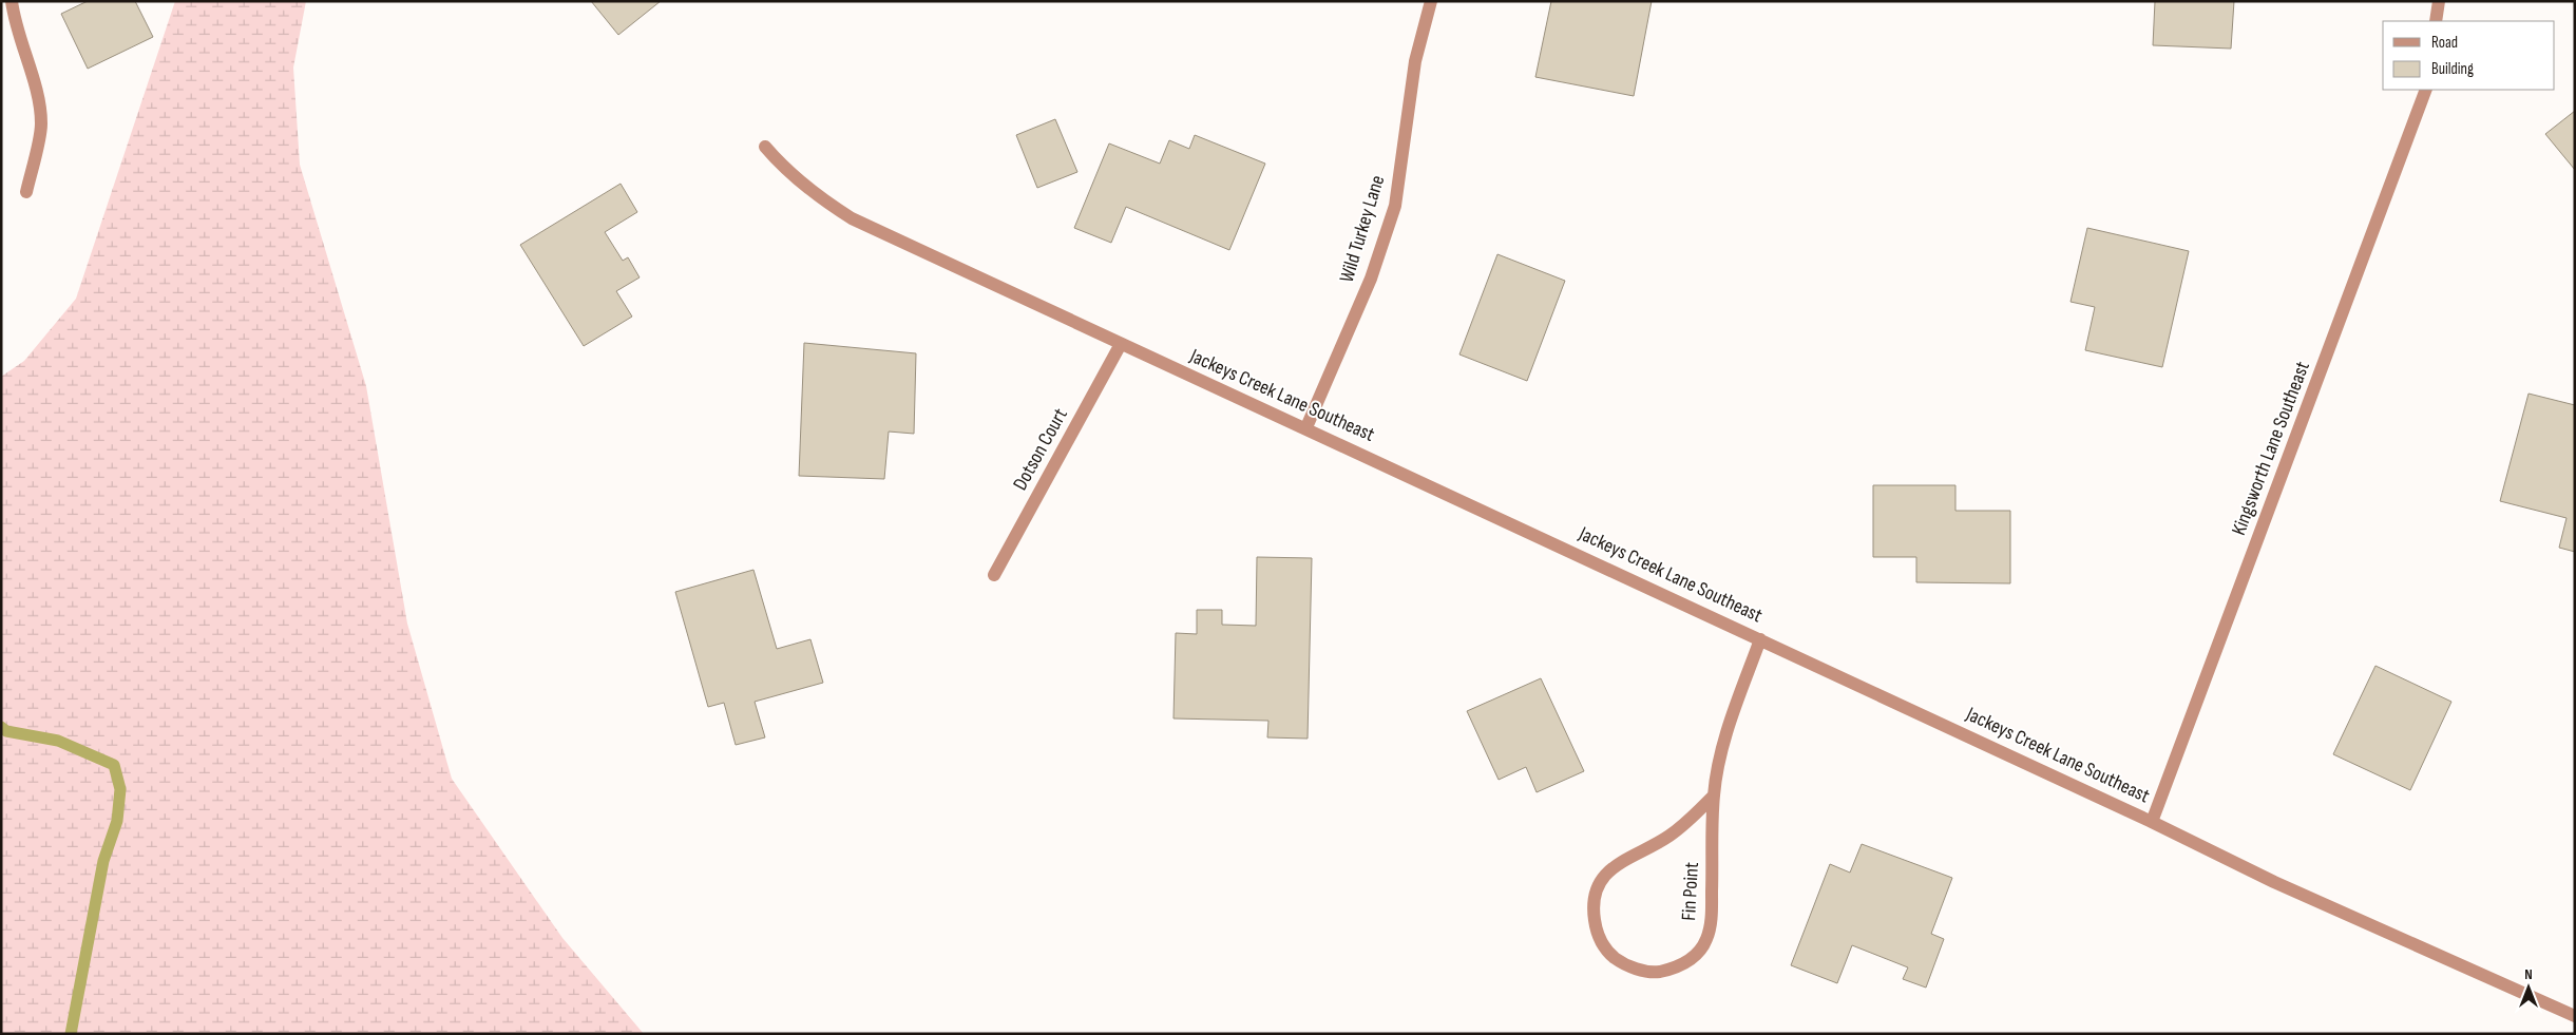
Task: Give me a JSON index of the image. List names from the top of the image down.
{
  "streets": {
    "street": [
      "Wild Turkey Lane",
      "Jackeys Creek Lane Southeast",
      "Kingsworth Lane Southeast",
      "Dotson Court",
      "Fin Point"
    ]
  },
  "crossings": [
    ["Wild Turkey Lane", "Jackeys Creek Lane Southeast"],
    ["Jackeys Creek Lane Southeast", "Kingsworth Lane Southeast"],
    ["Jackeys Creek Lane Southeast", "Dotson Court"],
    ["Jackeys Creek Lane Southeast", "Fin Point"]
  ],
  "legend": ["Road", "Building"],
  "north": "top"
}
